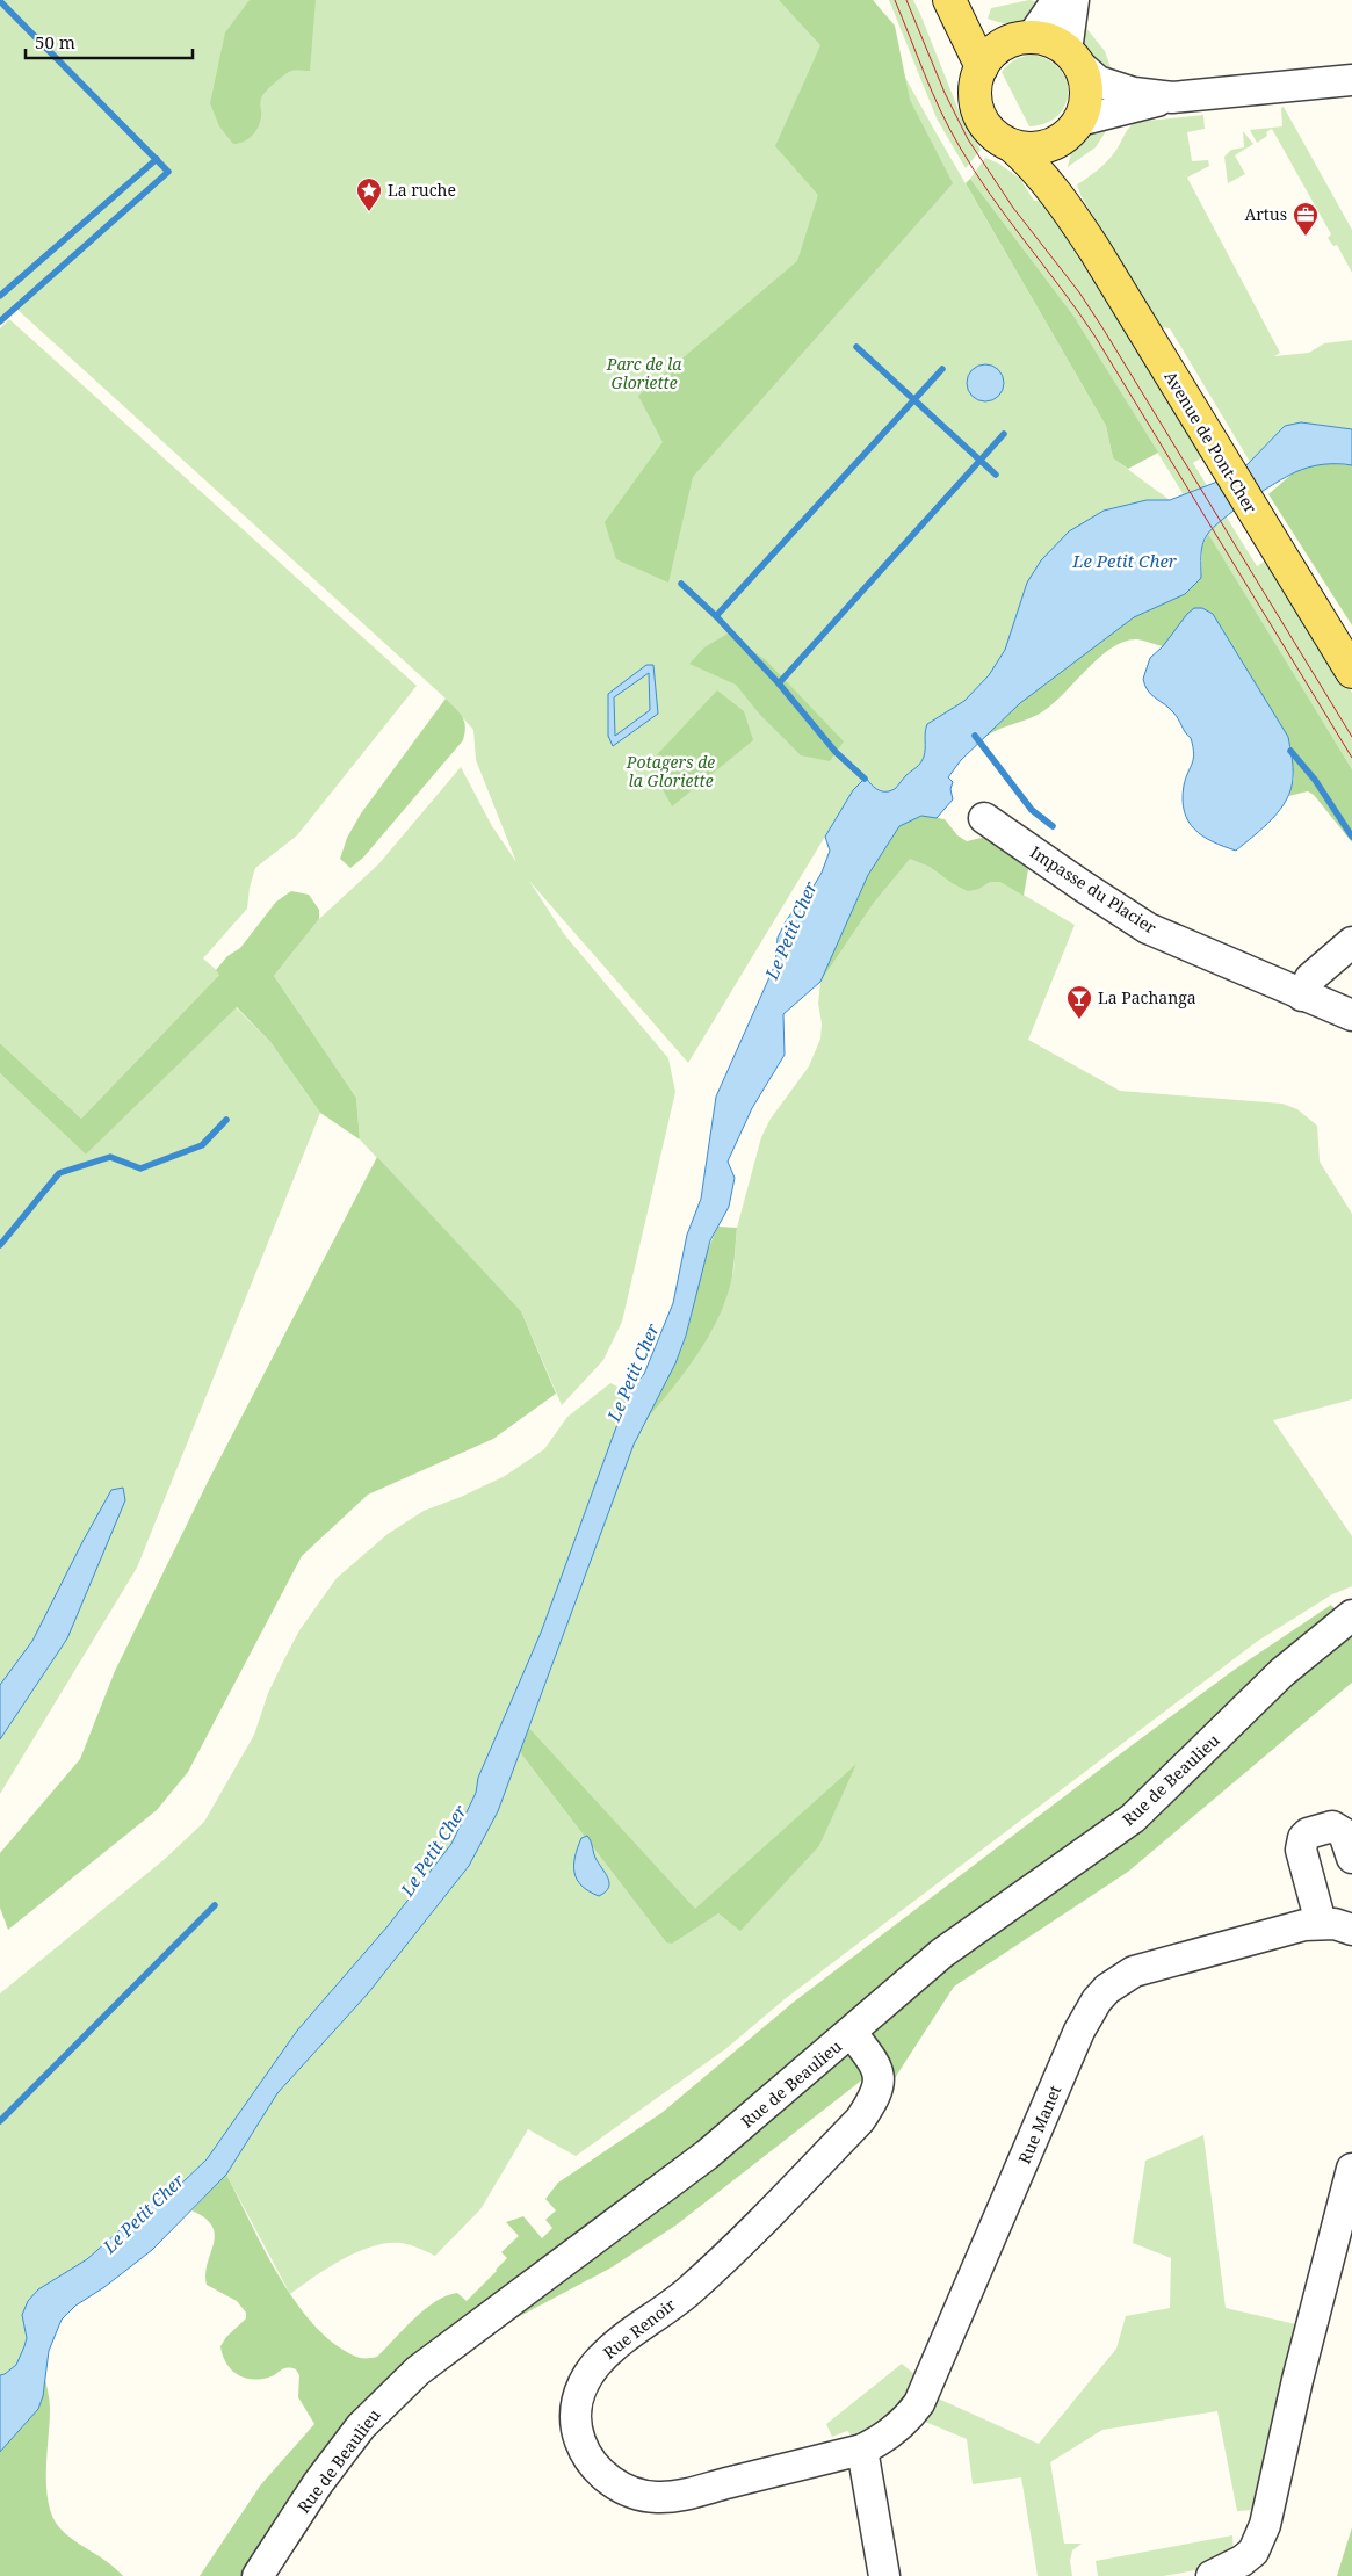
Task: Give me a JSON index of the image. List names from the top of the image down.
{
  "streets": {
    "main road": ["Avenue de Pont-Cher"],
    "street": [
      "Impasse du Placier",
      "Rue de Beaulieu",
      "Rue Manet",
      "Rue Renoir"
    ]
  },
  "crossings": [
    ["Rue de Beaulieu", "Rue Renoir"],
    ["Rue Manet", "Rue Renoir"]
  ],
  "water": ["Le Petit Cher"],
  "parks": ["Parc de la Gloriette", "Potagers de la Gloriette"],
  "places": {
    "place": ["La ruche"],
    "office": ["Artus"],
    "bar": ["La Pachanga"]
  },
  "scale_bar": "50 m"
}
